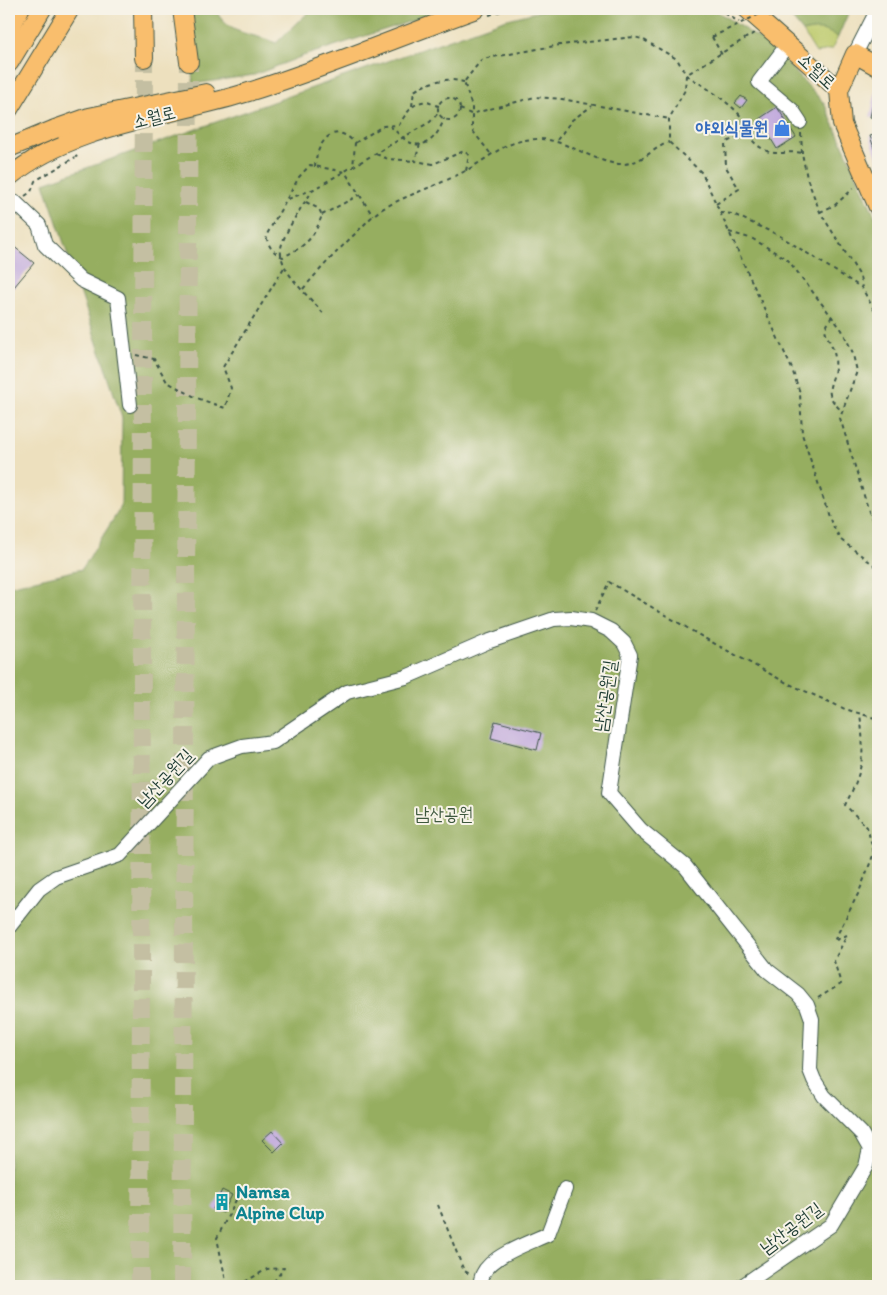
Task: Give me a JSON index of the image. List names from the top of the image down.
{
  "streets": {
    "main road": ["소월로"],
    "street": ["남산공원길"]
  },
  "parks": ["남산공원"],
  "places": {
    "shop": ["야외식물원"],
    "building": ["Namsa Alpine Clup"]
  }
}
